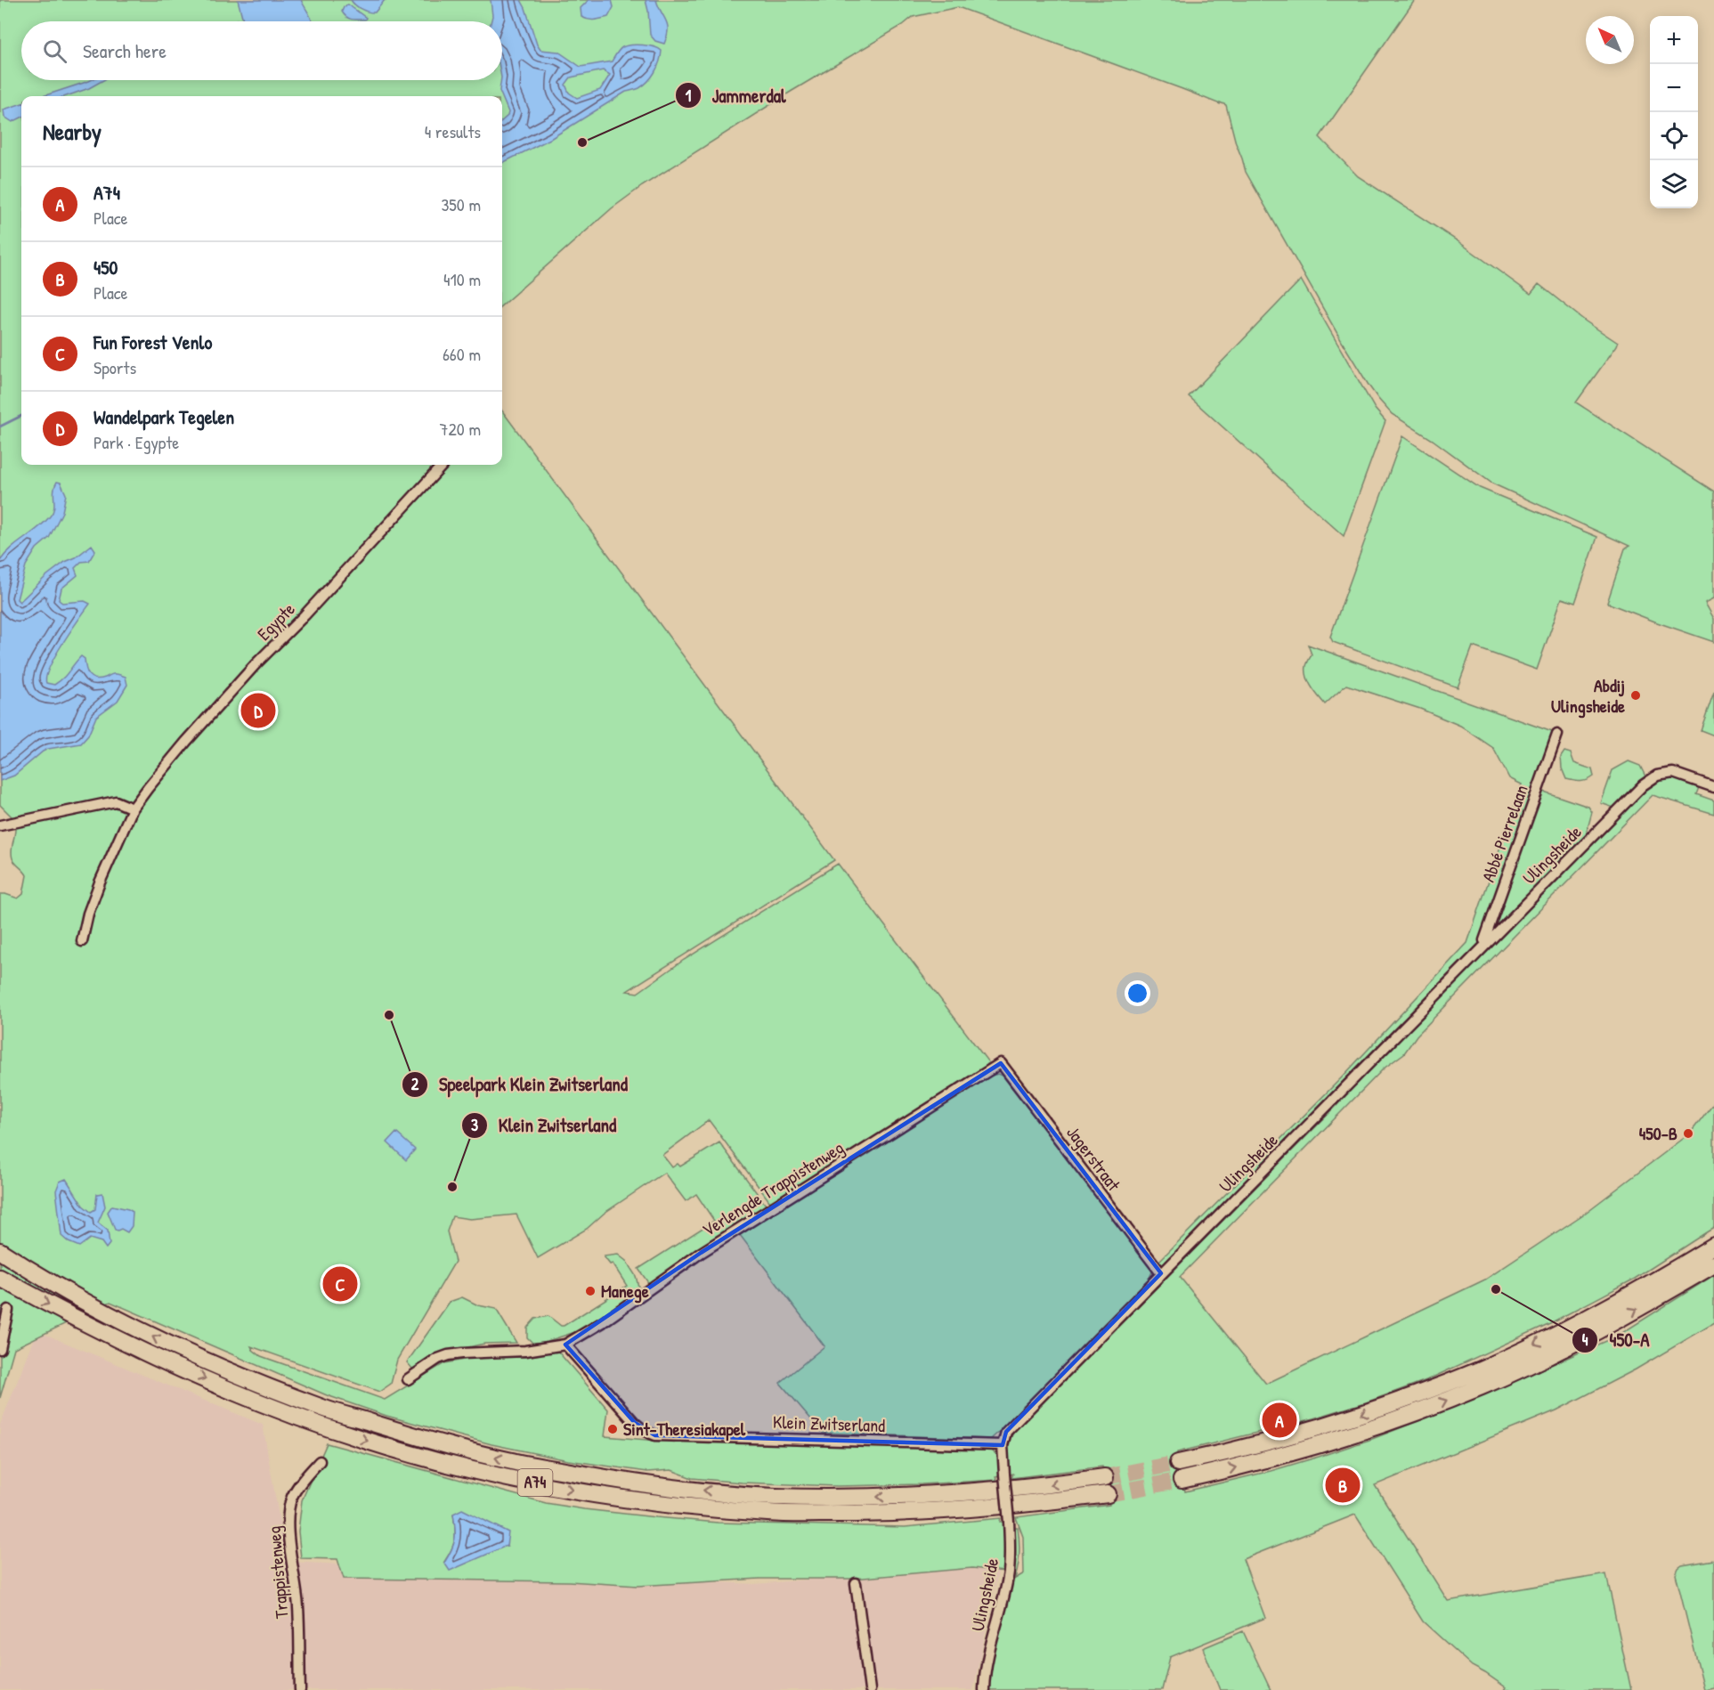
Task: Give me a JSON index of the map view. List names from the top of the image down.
{
  "streets": {
    "highway": ["A74"],
    "street": [
      "Egypte",
      "Abbé Pierrelaan",
      "Ulingsheide",
      "Jagerstraat",
      "Verlengde Trappistenweg",
      "Klein Zwitserland",
      "Trappistenweg"
    ]
  },
  "crossings": [
    ["Abbé Pierrelaan", "Ulingsheide"],
    ["Ulingsheide", "Jagerstraat"],
    ["Ulingsheide", "Klein Zwitserland"],
    ["Jagerstraat", "Verlengde Trappistenweg"],
    ["Verlengde Trappistenweg", "Klein Zwitserland"]
  ],
  "places": [
    "Jammerdal",
    "Abdij Ulingsheide",
    "Speelpark Klein Zwitserland",
    "450-B",
    "Klein Zwitserland",
    "450-A",
    "Manege",
    "Sint-Theresiakapel"
  ],
  "north": "top left",
  "page": {
    "map_buttons": ["+", "−"],
    "search": "Search here",
    "heading": ["Nearby", "4 results"],
    "list": [
      {
        "mark": "A",
        "name": "A74",
        "note": "Place",
        "value": "350 m"
      },
      {
        "mark": "B",
        "name": "450",
        "note": "Place",
        "value": "410 m"
      },
      {
        "mark": "C",
        "name": "Fun Forest Venlo",
        "note": "Sports",
        "value": "660 m"
      },
      {
        "mark": "D",
        "name": "Wandelpark Tegelen",
        "note": "Park · Egypte",
        "value": "720 m"
      }
    ],
    "pins": [
      "D",
      "C",
      "A",
      "B"
    ]
  }
}
